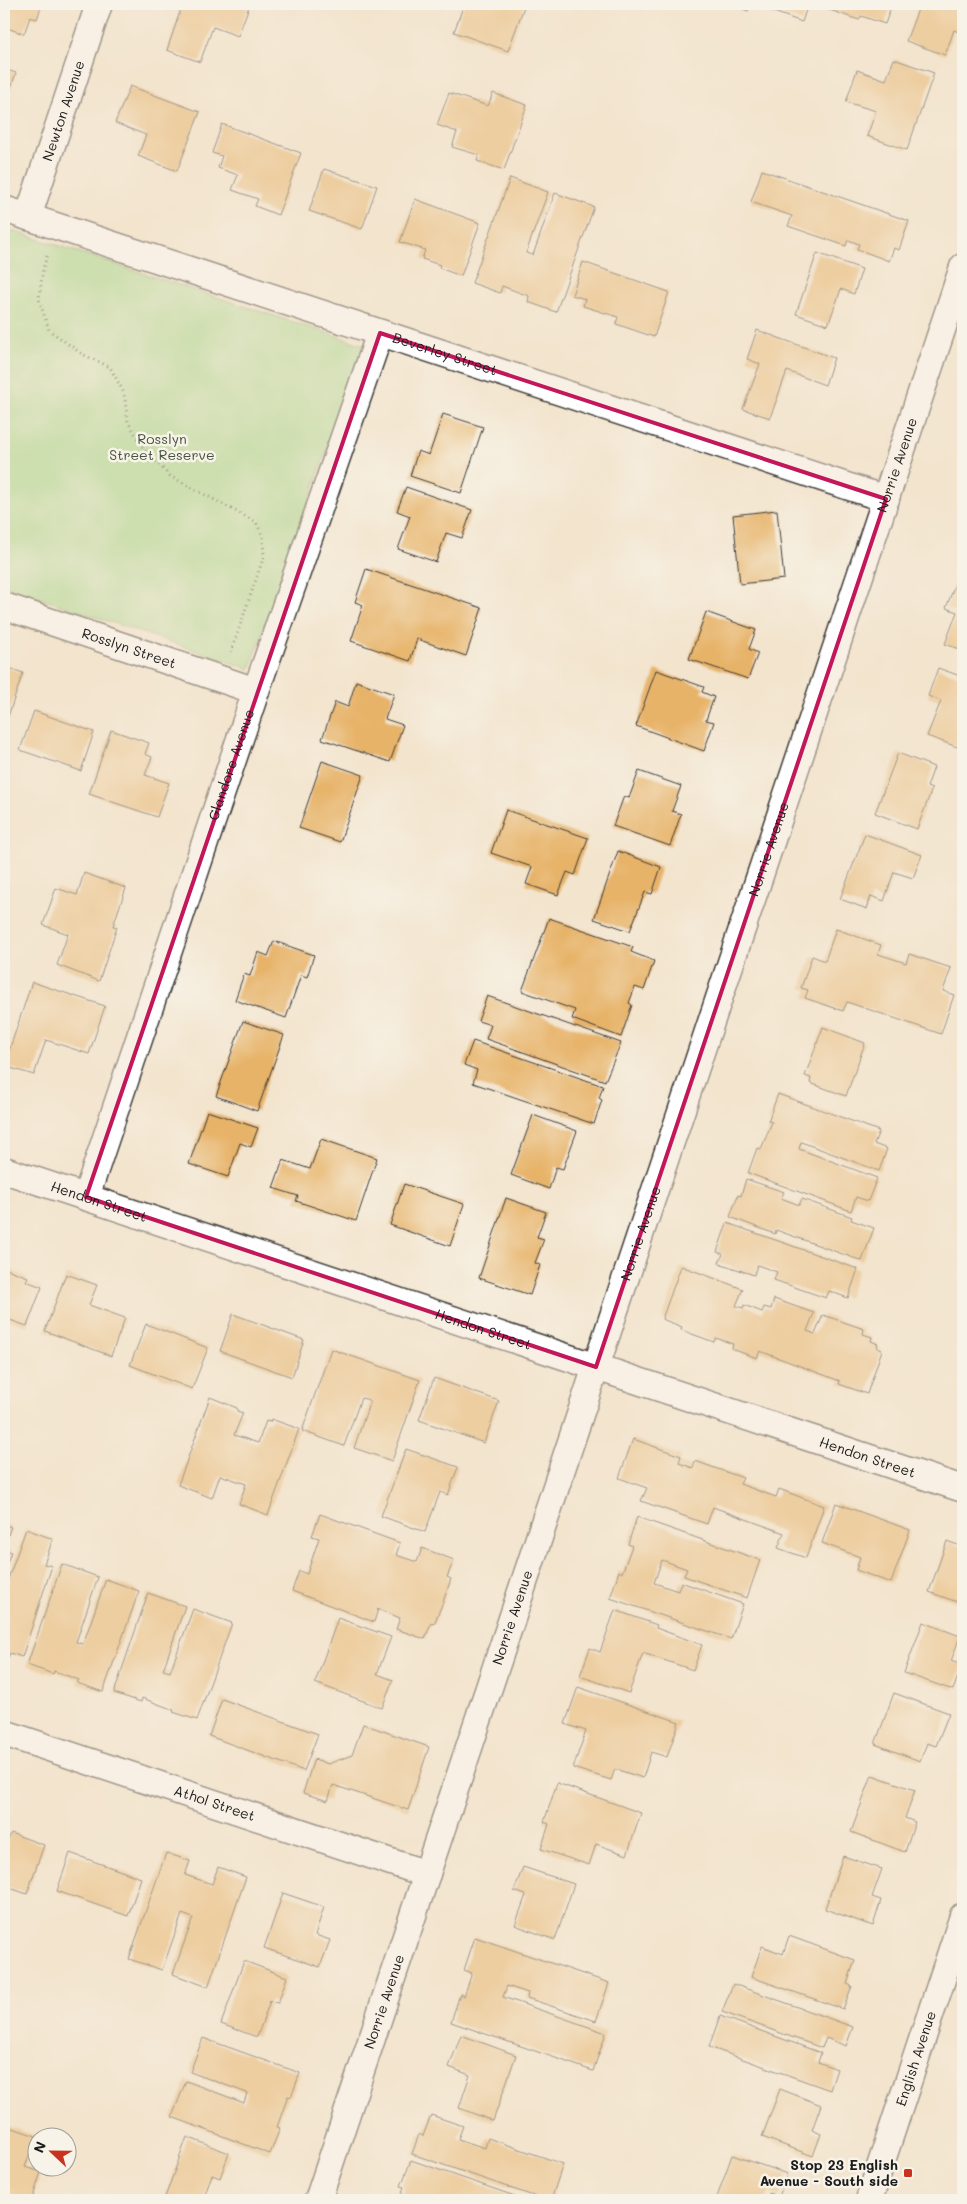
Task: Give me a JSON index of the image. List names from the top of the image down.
{
  "streets": {
    "street": [
      "Newton Avenue",
      "Beverley Street",
      "Norrie Avenue",
      "Rosslyn Street",
      "Glandore Avenue",
      "Hendon Street",
      "Athol Street",
      "English Avenue"
    ]
  },
  "crossings": [
    ["Newton Avenue", "Beverley Street"],
    ["Beverley Street", "Norrie Avenue"],
    ["Beverley Street", "Glandore Avenue"],
    ["Norrie Avenue", "Hendon Street"],
    ["Norrie Avenue", "Athol Street"],
    ["Rosslyn Street", "Glandore Avenue"],
    ["Glandore Avenue", "Hendon Street"]
  ],
  "parks": ["Rosslyn Street Reserve"],
  "places": {
    "transit": ["Stop 23 English Avenue - South side"]
  },
  "north": "left"
}
